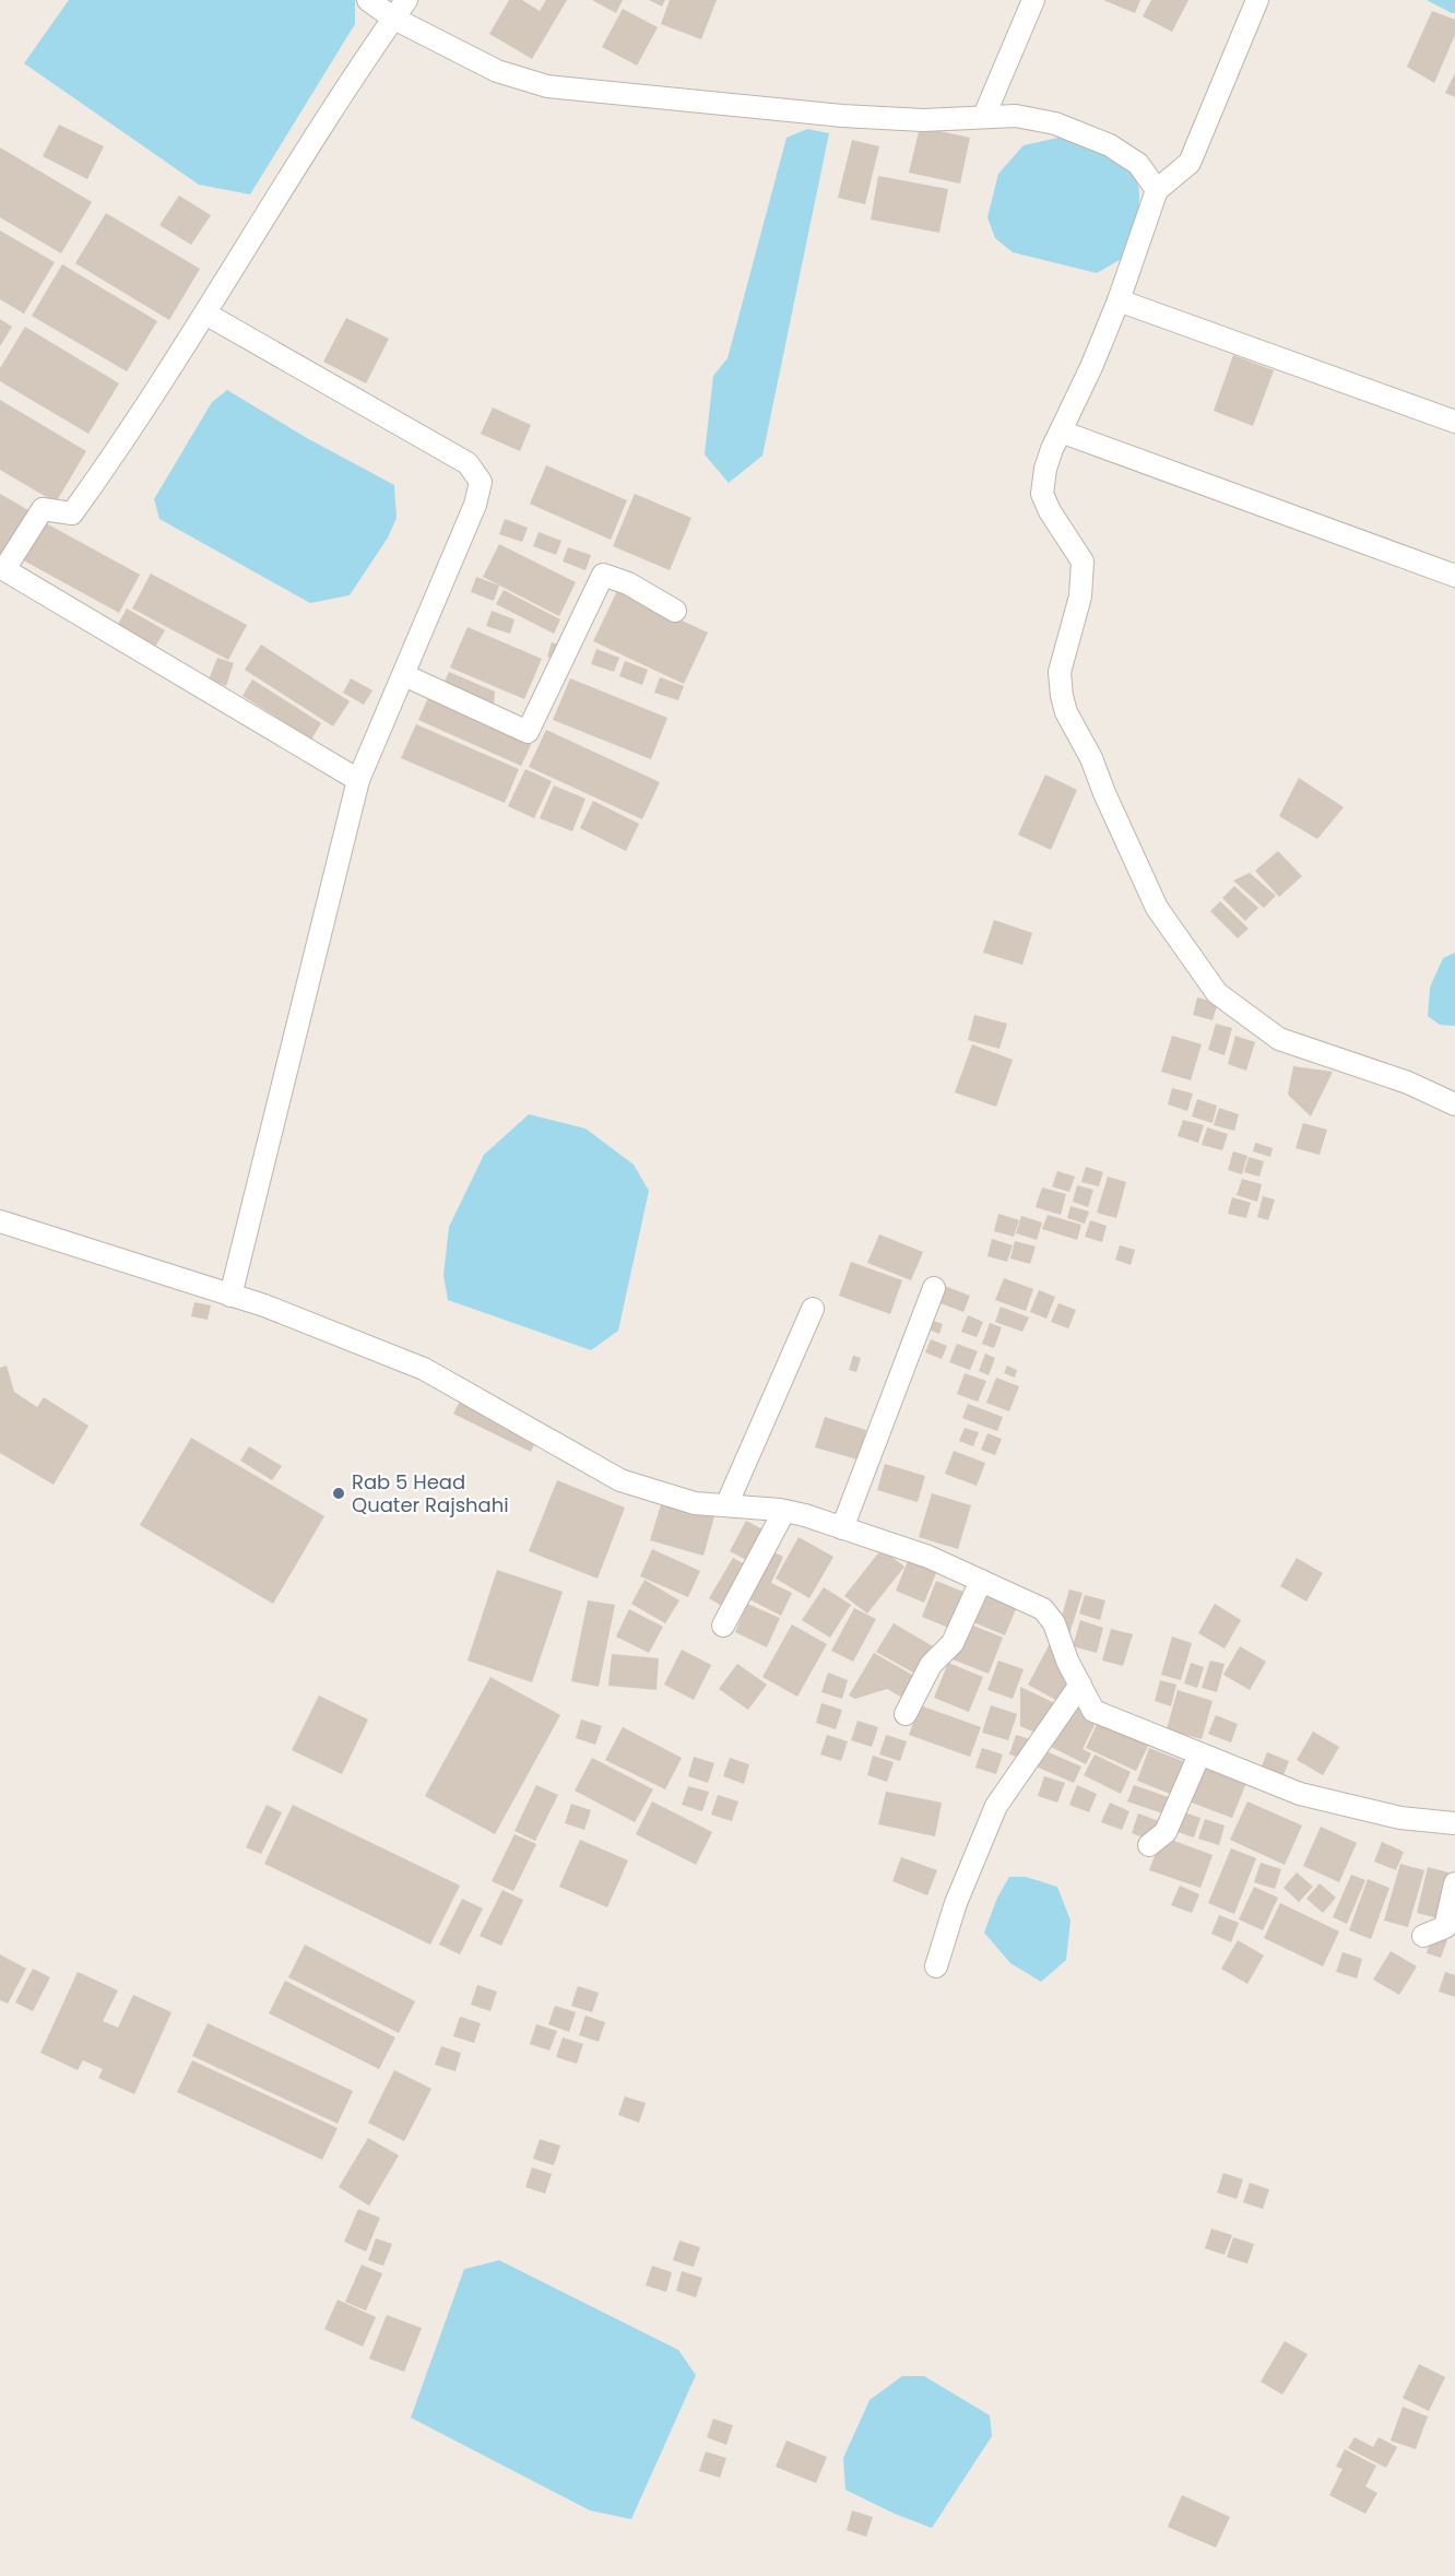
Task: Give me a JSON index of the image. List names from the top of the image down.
{
  "places": ["Rab 5 Head Quater Rajshahi"]
}
